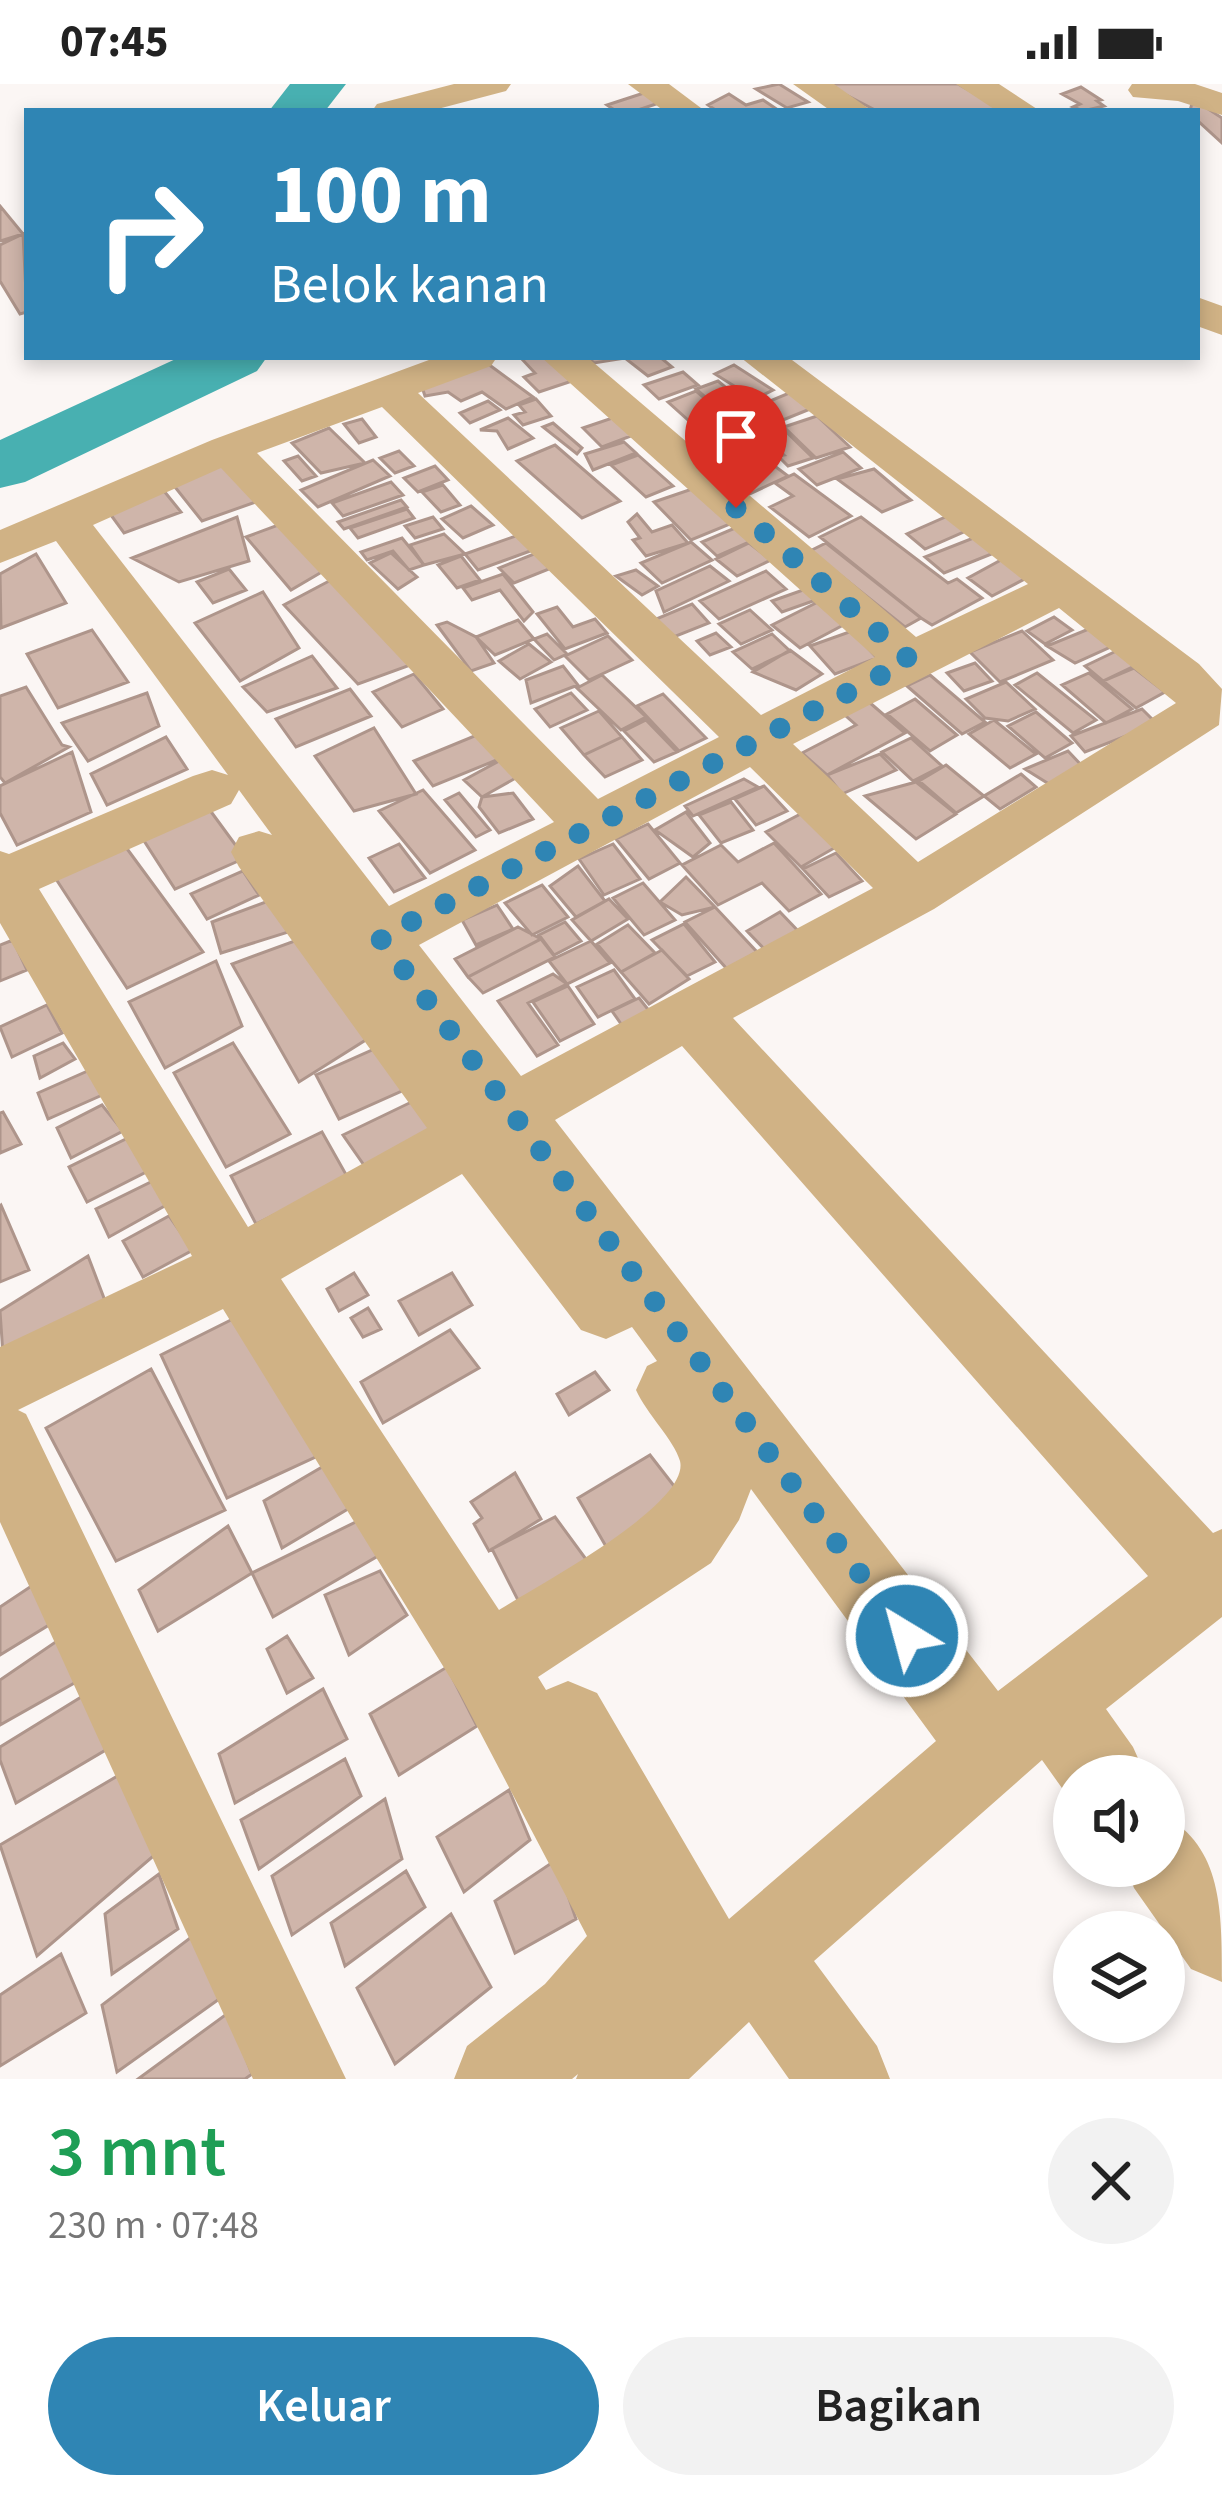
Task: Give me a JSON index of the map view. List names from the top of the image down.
{
  "page": {
    "status": "07:45",
    "turn": ["100 m", "Belok kanan"],
    "heading": ["3 mnt", "230 m · 07:48"],
    "buttons": ["Keluar", "Bagikan"]
  }
}
